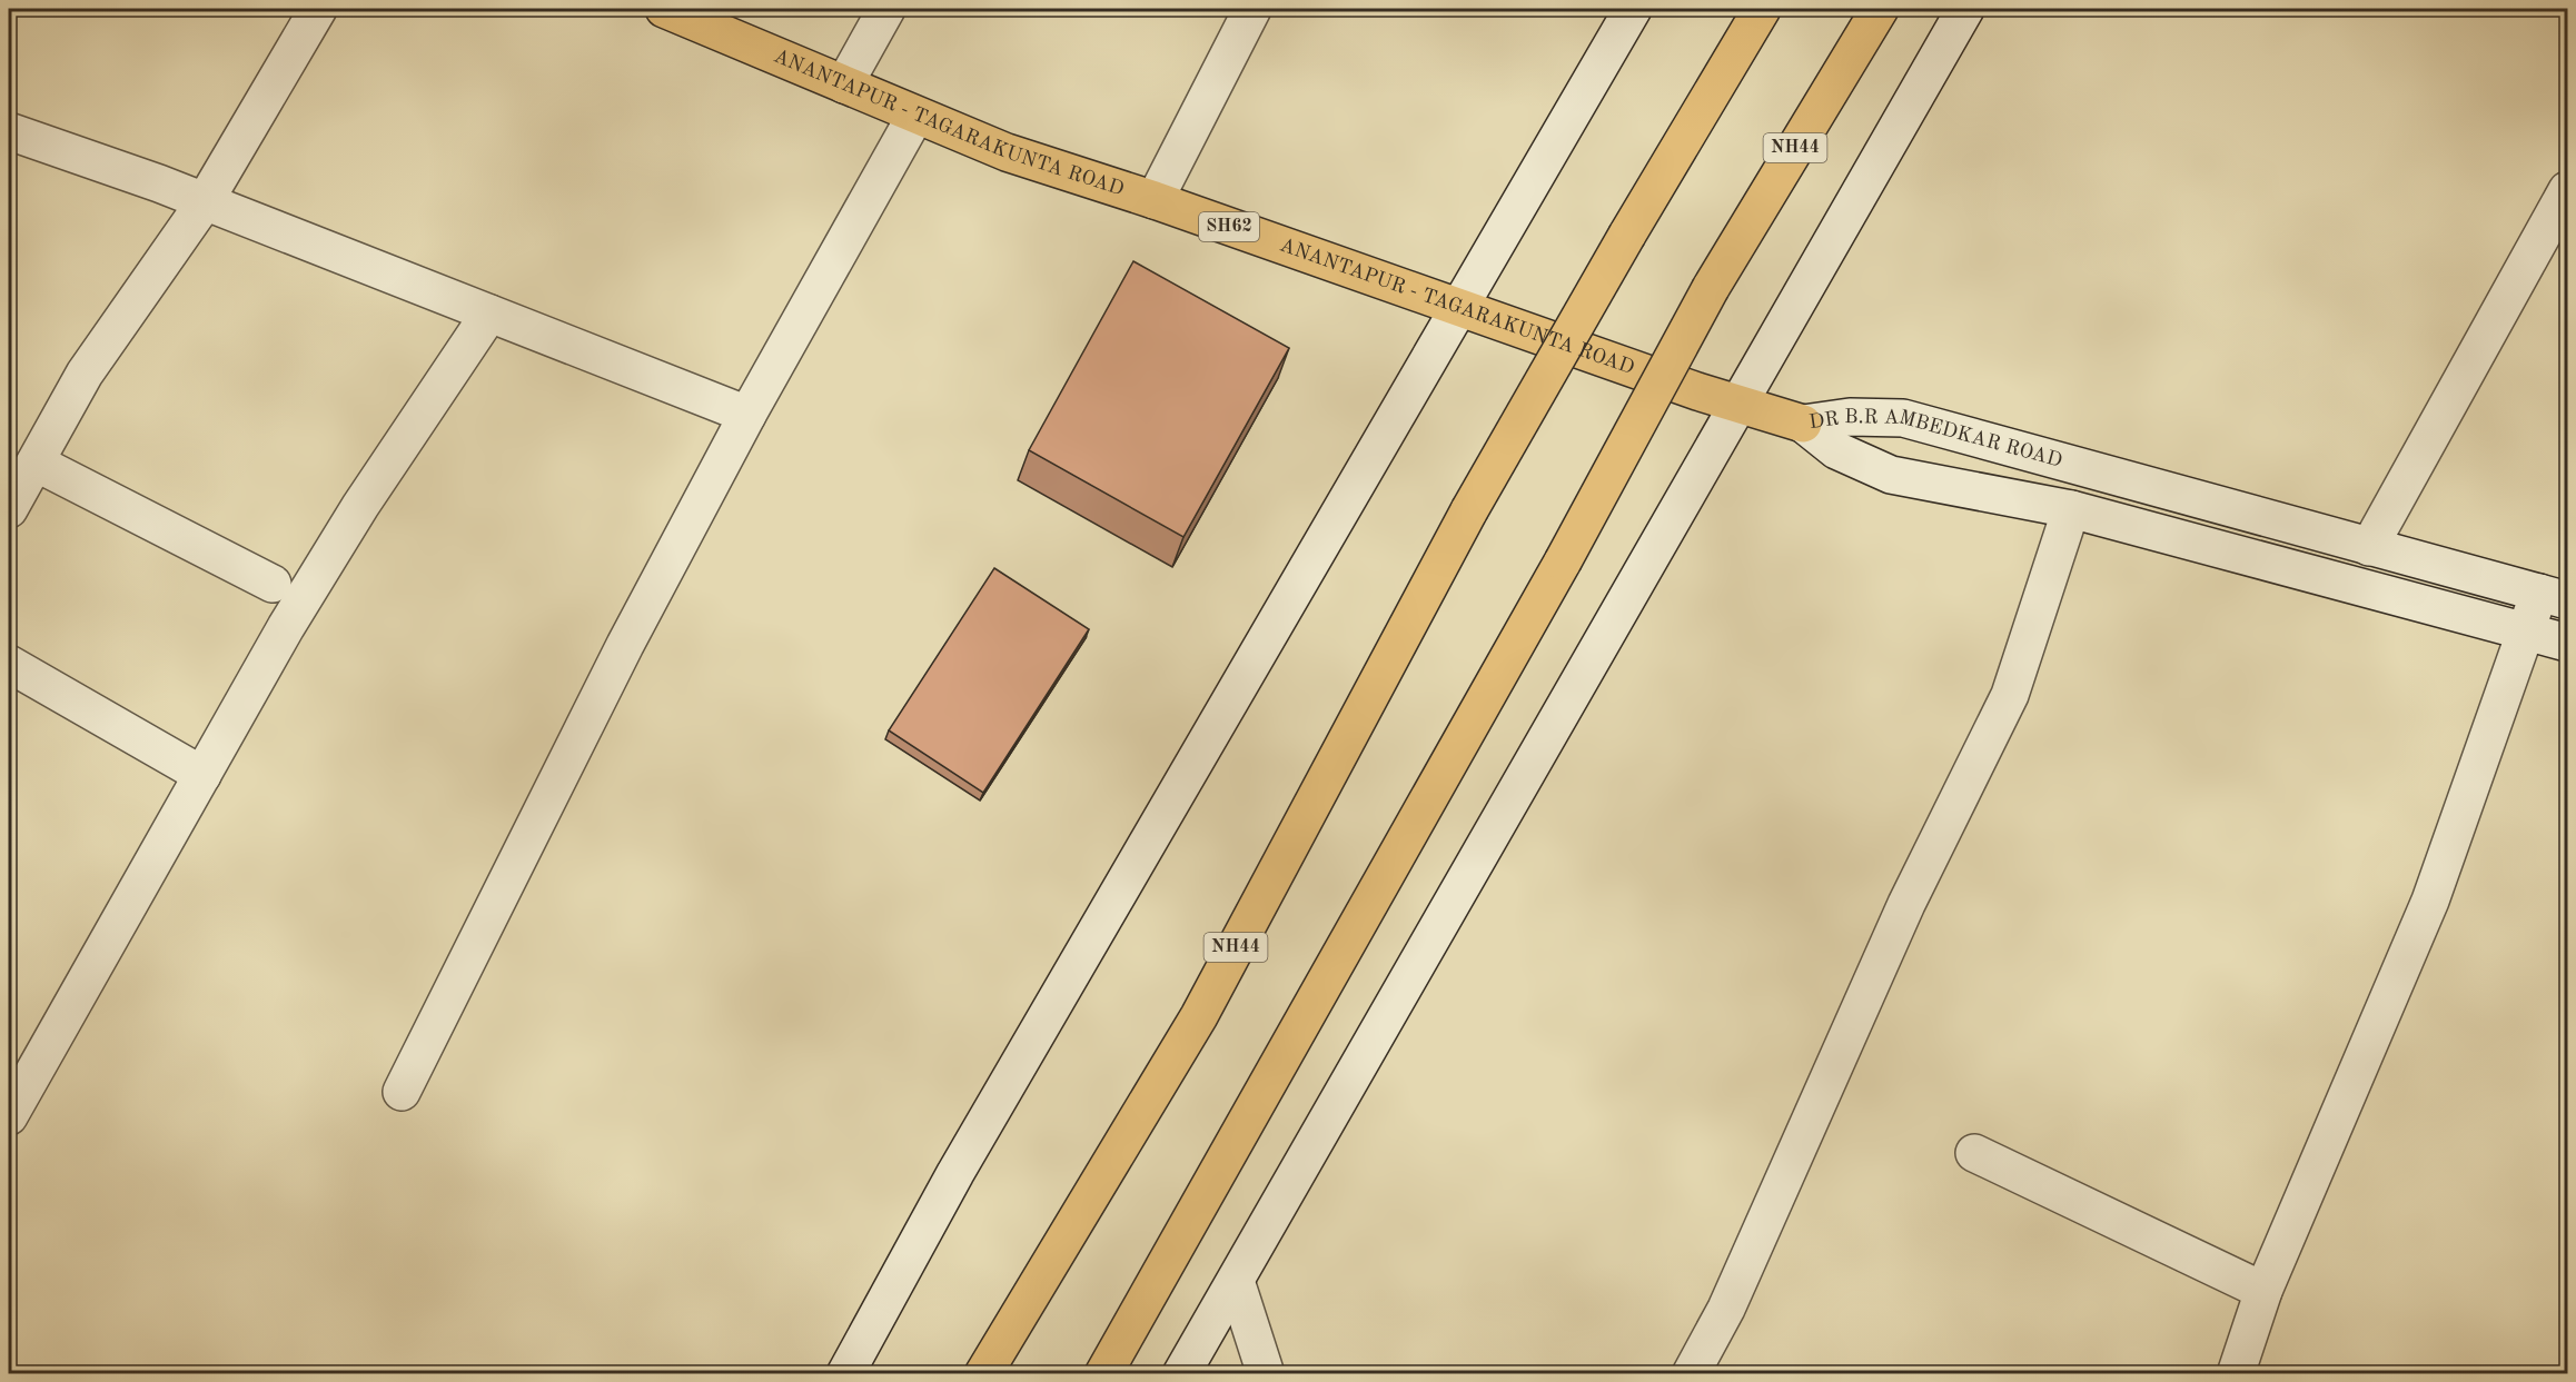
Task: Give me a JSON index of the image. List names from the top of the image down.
{
  "streets": {
    "main road": ["ANANTAPUR - TAGARAKUNTA ROAD", "NH44", "SH62"],
    "street": ["DR B.R AMBEDKAR ROAD"]
  },
  "crossings": [
    ["ANANTAPUR - TAGARAKUNTA ROAD", "DR B.R AMBEDKAR ROAD"]
  ]
}
